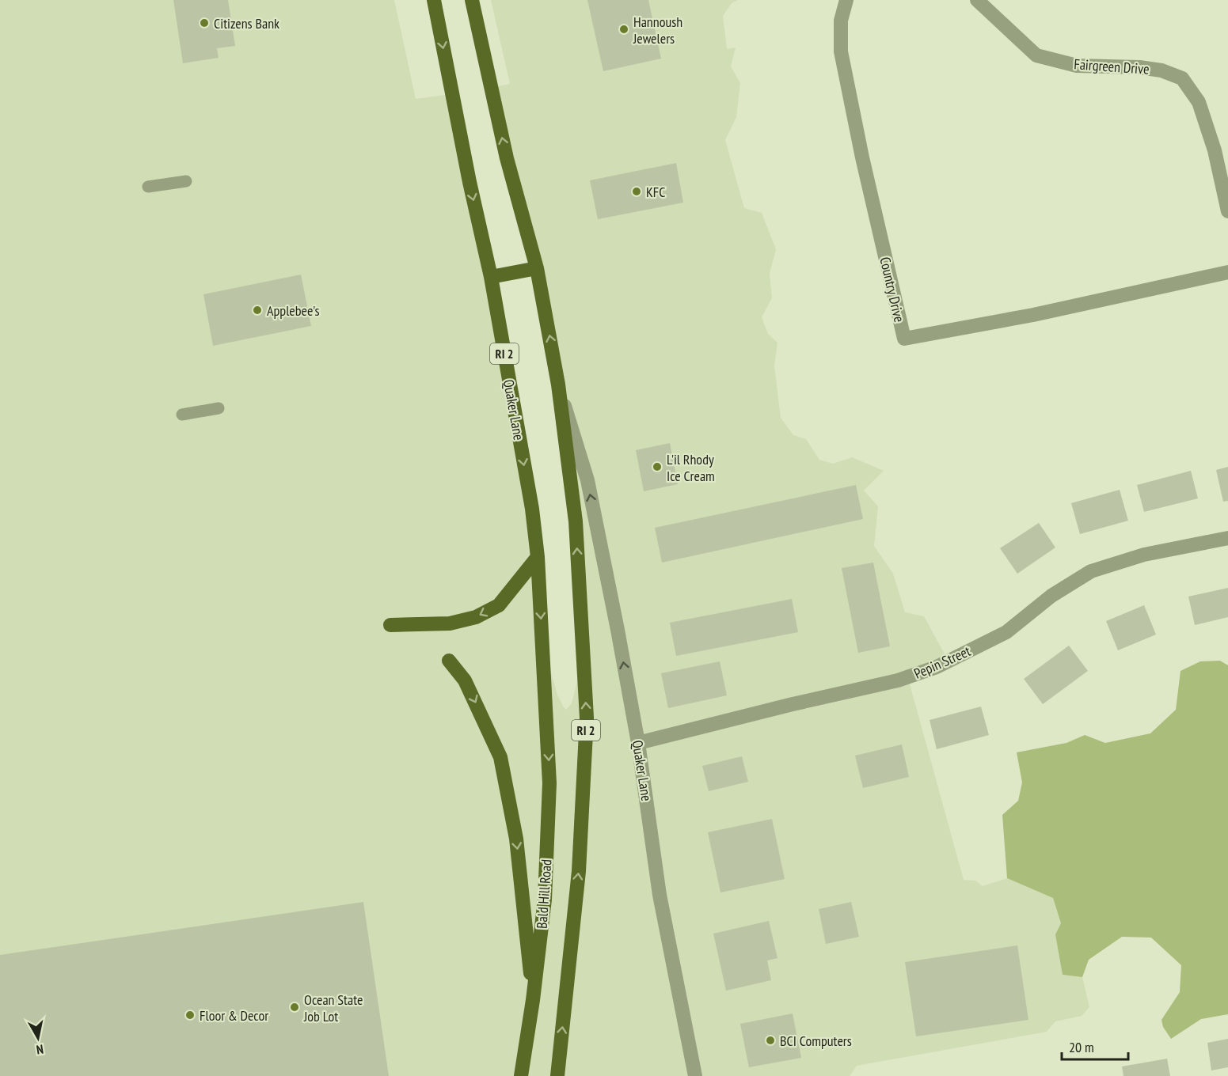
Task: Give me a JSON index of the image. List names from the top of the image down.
{
  "streets": {
    "main road": ["RI 2", "Quaker Lane", "Bald Hill Road"],
    "street": ["Fairgreen Drive", "Country Drive", "Pepin Street"]
  },
  "crossings": [
    ["Quaker Lane", "Pepin Street"],
    ["Quaker Lane", "Bald Hill Road"]
  ],
  "places": [
    "Citizens Bank",
    "Hannoush Jewelers",
    "KFC",
    "Applebee's",
    "L'il Rhody Ice Cream",
    "Ocean State Job Lot",
    "Floor & Decor",
    "BCI Computers"
  ],
  "scale_bar": "20 m",
  "north": "bottom"
}
